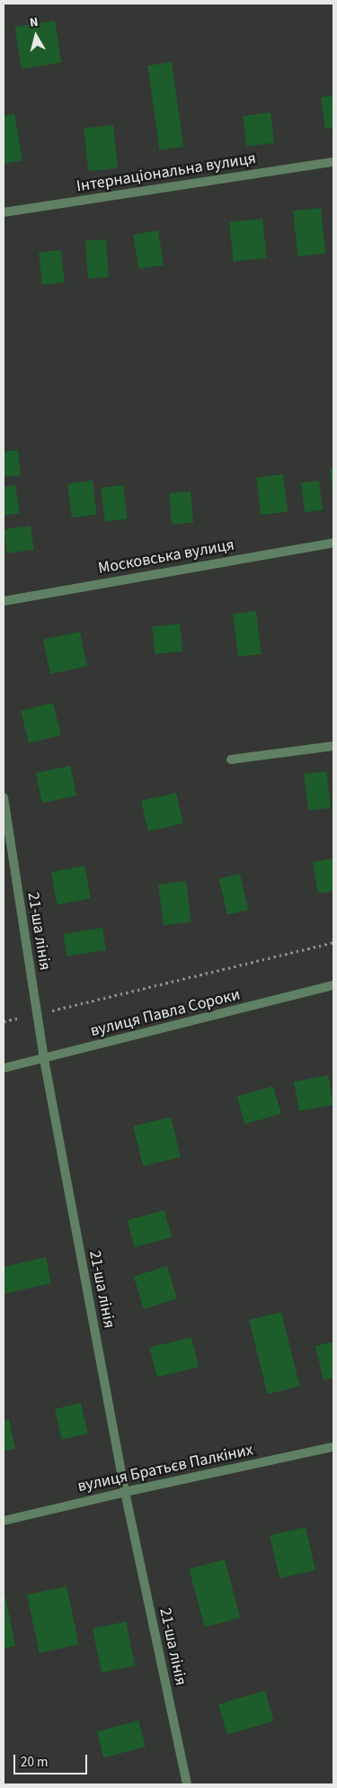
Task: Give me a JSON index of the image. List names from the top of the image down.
{
  "streets": {
    "street": [
      "Інтернаціональна вулиця",
      "Московська вулиця",
      "21-ша лінія",
      "вулиця Павла Сороки",
      "вулиця Братьєв Палкіних"
    ]
  },
  "crossings": [
    ["21-ша лінія", "вулиця Павла Сороки"],
    ["21-ша лінія", "вулиця Братьєв Палкіних"]
  ],
  "scale_bar": "20 m",
  "north": "top"
}
